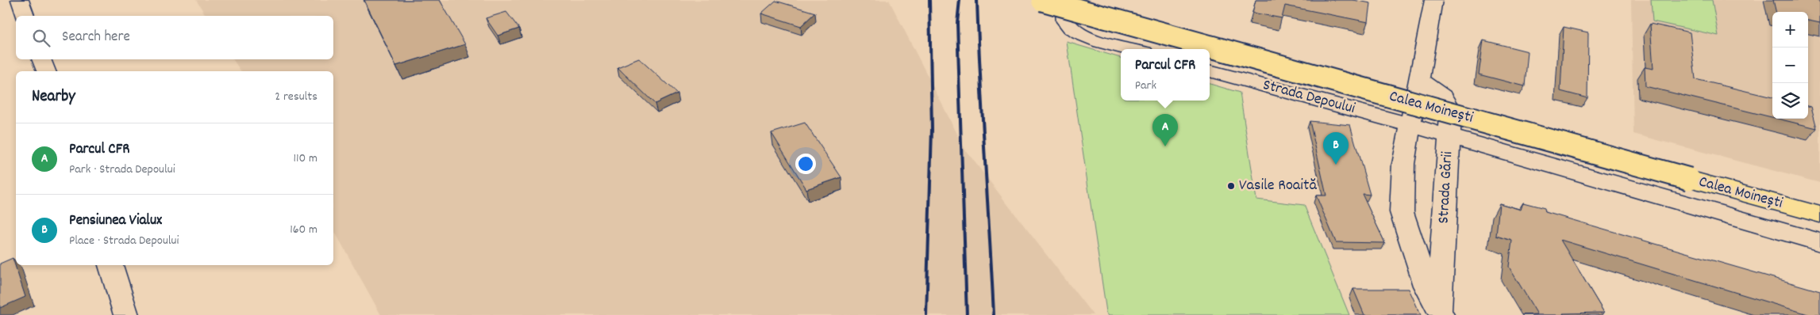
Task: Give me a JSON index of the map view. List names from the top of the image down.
{
  "streets": {
    "main road": ["Calea Moinești"],
    "street": ["Strada Depoului", "Strada Gării"]
  },
  "crossings": [
    ["Strada Depoului", "Strada Gării"]
  ],
  "places": ["Vasile Roaită"],
  "page": {
    "map_buttons": ["+", "−"],
    "search": "Search here",
    "popup": ["Parcul CFR", "Park"],
    "heading": ["Nearby", "2 results"],
    "pins": ["A", "B"],
    "list": [
      {
        "mark": "A",
        "name": "Parcul CFR",
        "note": "Park · Strada Depoului",
        "value": "110 m"
      },
      {
        "mark": "B",
        "name": "Pensiunea Vialux",
        "note": "Place · Strada Depoului",
        "value": "160 m"
      }
    ]
  }
}
